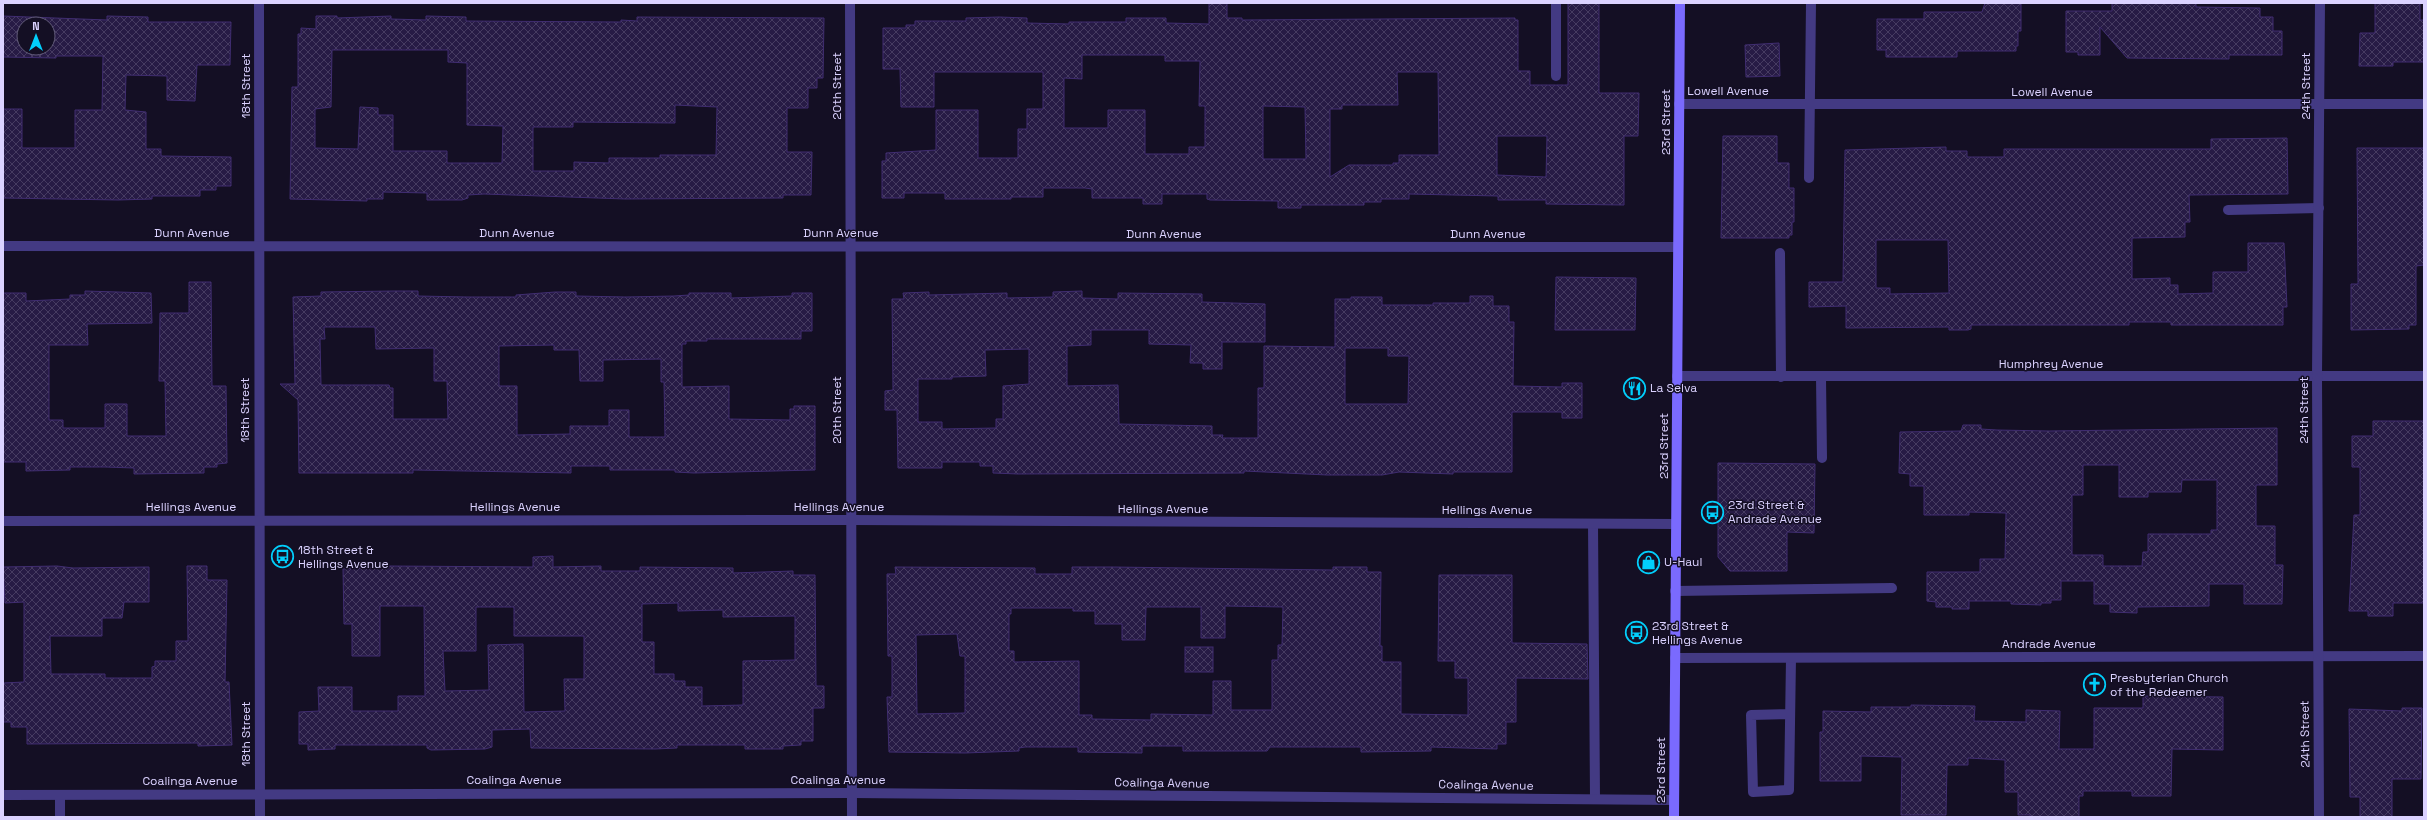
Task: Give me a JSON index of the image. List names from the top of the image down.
{
  "streets": {
    "main road": ["23rd Street"],
    "street": [
      "18th Street",
      "20th Street",
      "24th Street",
      "Lowell Avenue",
      "Dunn Avenue",
      "Humphrey Avenue",
      "Hellings Avenue",
      "Andrade Avenue",
      "Coalinga Avenue"
    ]
  },
  "crossings": [
    ["18th Street", "Dunn Avenue"],
    ["18th Street", "Hellings Avenue"],
    ["18th Street", "Coalinga Avenue"],
    ["20th Street", "Dunn Avenue"],
    ["20th Street", "Hellings Avenue"],
    ["20th Street", "Coalinga Avenue"],
    ["24th Street", "Lowell Avenue"],
    ["24th Street", "Humphrey Avenue"],
    ["24th Street", "Andrade Avenue"],
    ["Lowell Avenue", "23rd Street"],
    ["23rd Street", "Dunn Avenue"],
    ["23rd Street", "Humphrey Avenue"],
    ["23rd Street", "Hellings Avenue"],
    ["23rd Street", "Andrade Avenue"],
    ["23rd Street", "Coalinga Avenue"]
  ],
  "places": {
    "restaurant": ["La Selva"],
    "bus stop": ["23rd Street & Andrade Avenue", "18th Street & Hellings Avenue", "23rd Street & Hellings Avenue"],
    "shop": ["U-Haul"],
    "church": ["Presbyterian Church of the Redeemer"]
  },
  "north": "top"
}
